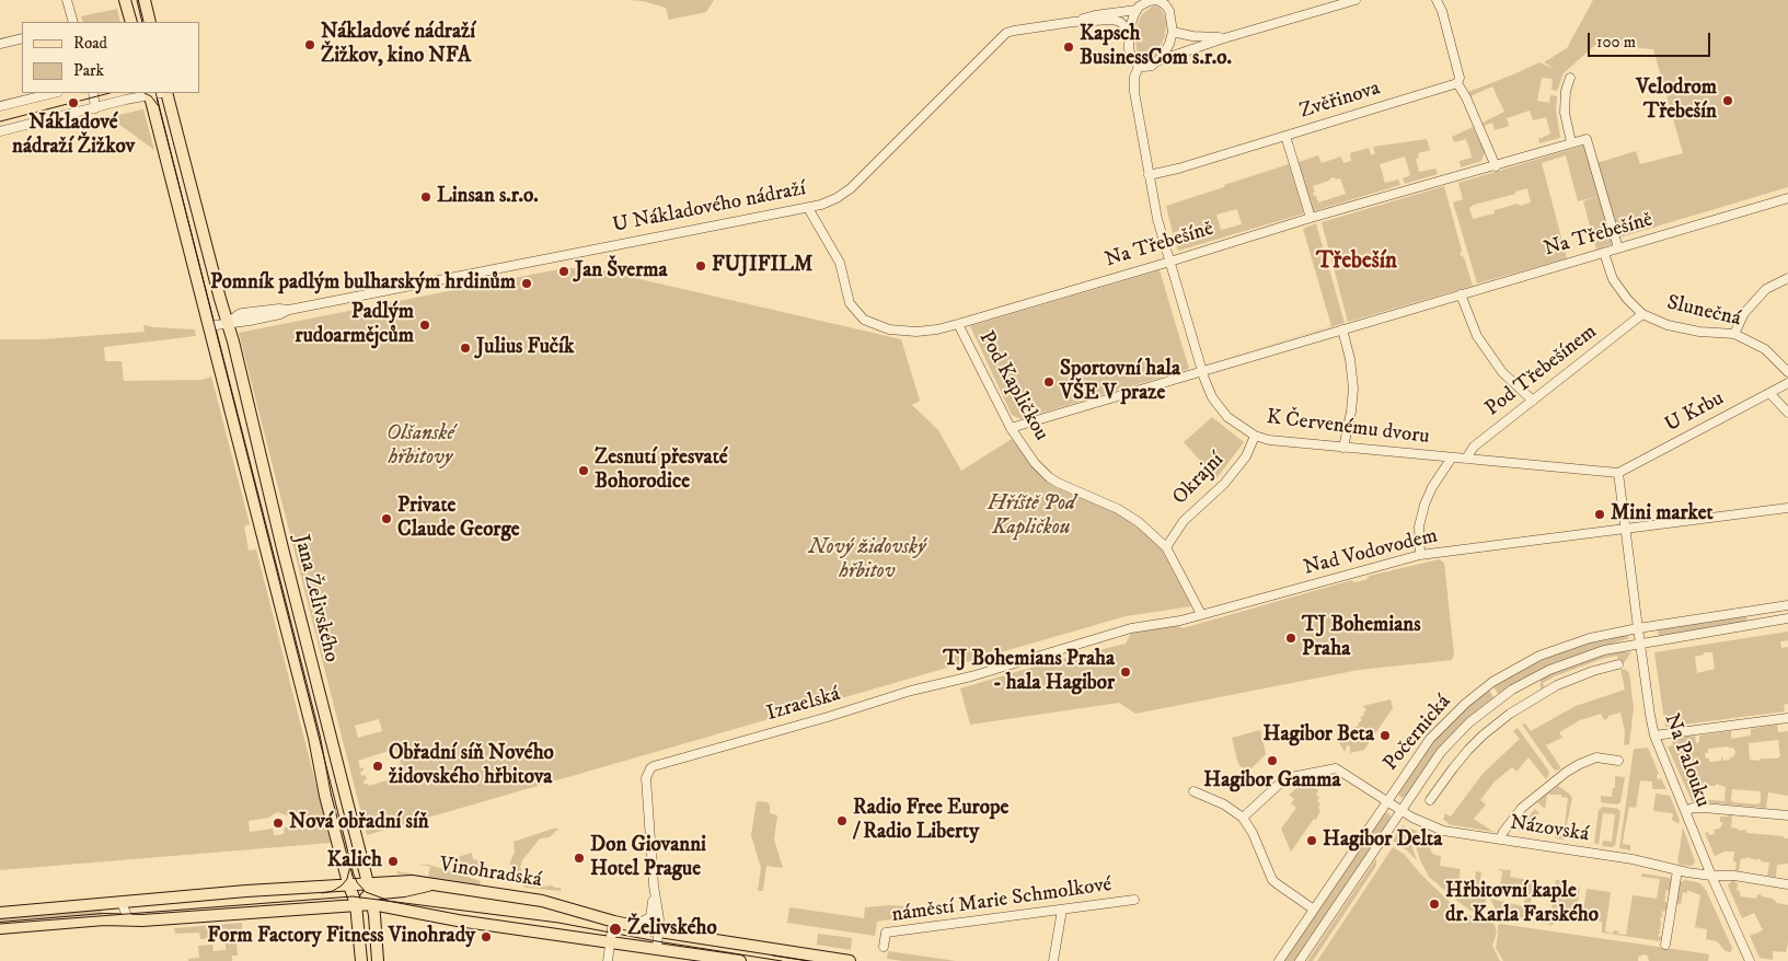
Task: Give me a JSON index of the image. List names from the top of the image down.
{
  "streets": {
    "main road": ["Jana Želivského", "Vinohradská"],
    "street": [
      "Zvěřinova",
      "U Nákladového nádraží",
      "Na Třebešíně",
      "Slunečná",
      "Pod Třebešínem",
      "Pod Kapličkou",
      "U Krbu",
      "K Červenému dvoru",
      "Okrajní",
      "Nad Vodovodem",
      "Izraelská",
      "Počernická",
      "Na Palouku",
      "Názovská",
      "náměstí Marie Schmolkové"
    ]
  },
  "crossings": [
    ["Zvěřinova", "K Červenému dvoru"],
    ["U Nákladového nádraží", "Na Třebešíně"],
    ["U Nákladového nádraží", "Jana Želivského"],
    ["Na Třebešíně", "Slunečná"],
    ["Na Třebešíně", "Pod Kapličkou"],
    ["Na Třebešíně", "K Červenému dvoru"],
    ["Slunečná", "Pod Třebešínem"],
    ["Pod Třebešínem", "K Červenému dvoru"],
    ["Pod Kapličkou", "Okrajní"],
    ["Pod Kapličkou", "Nad Vodovodem"],
    ["U Krbu", "K Červenému dvoru"],
    ["K Červenému dvoru", "Okrajní"],
    ["Nad Vodovodem", "Izraelská"],
    ["Nad Vodovodem", "Na Palouku"],
    ["Jana Želivského", "Vinohradská"],
    ["Počernická", "Na Palouku"],
    ["Počernická", "Názovská"],
    ["Na Palouku", "Názovská"]
  ],
  "districts": ["Třebešín"],
  "parks": ["Olšanské hřbitovy", "Hříště Pod Kapličkou", "Nový židovský hřbitov"],
  "places": [
    "Nákladové nádraží Žižkov, kino NFA",
    "Kapsch BusinessCom s.r.o.",
    "Velodrom Třebešín",
    "Nákladové nádraží Žižkov",
    "Linsan s.r.o.",
    "FUJIFILM",
    "Jan Šverma",
    "Pomník padlým bulharským hrdinům",
    "Padlým rudoarmějcům",
    "Julius Fučík",
    "Sportovní hala VŠE V praze",
    "Zesnutí přesvaté Bohorodice",
    "Mini market",
    "Private Claude George",
    "TJ Bohemians Praha",
    "TJ Bohemians Praha - hala Hagibor",
    "Hagibor Beta",
    "Hagibor Gamma",
    "Obřadní síň Nového židovského hřbitova",
    "Radio Free Europe / Radio Liberty",
    "Nová obřadní síň",
    "Hagibor Delta",
    "Don Giovanni Hotel Prague",
    "Kalich",
    "Hřbitovní kaple dr. Karla Farského",
    "Želivského",
    "Form Factory Fitness Vinohrady"
  ],
  "legend": ["Road", "Park"],
  "scale_bar": "100 m"
}
